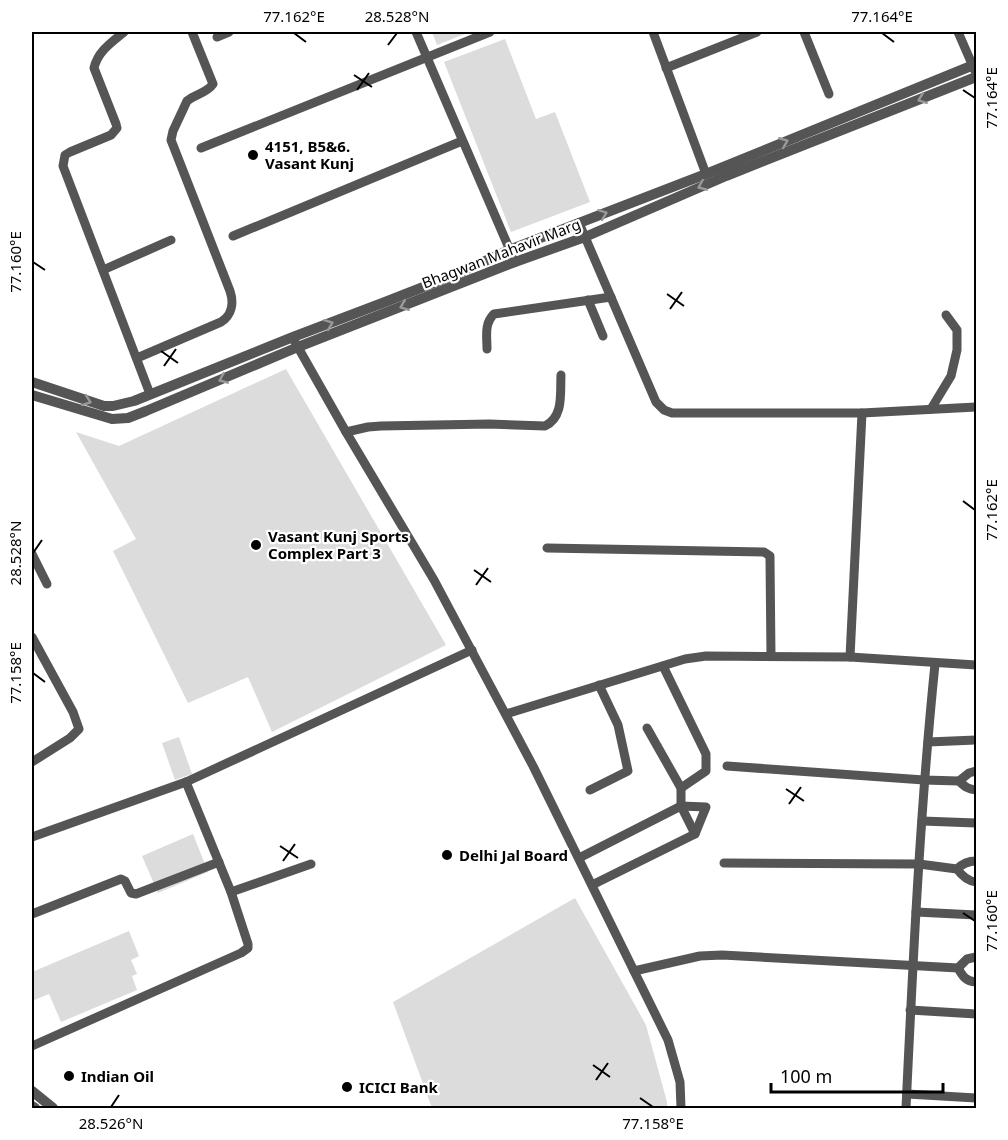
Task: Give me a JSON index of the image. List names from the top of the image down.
{
  "streets": {
    "street": ["Bhagwan Mahavir Marg"]
  },
  "places": [
    "4151, B5&6. Vasant Kunj",
    "Vasant Kunj Sports Complex Part 3",
    "Delhi Jal Board",
    "Indian Oil",
    "ICICI Bank"
  ],
  "scale_bar": "100 m",
  "coordinates": [
    "77.162°E",
    "28.528°N",
    "77.164°E",
    "77.160°E",
    "77.158°E",
    "28.526°N"
  ]
}
